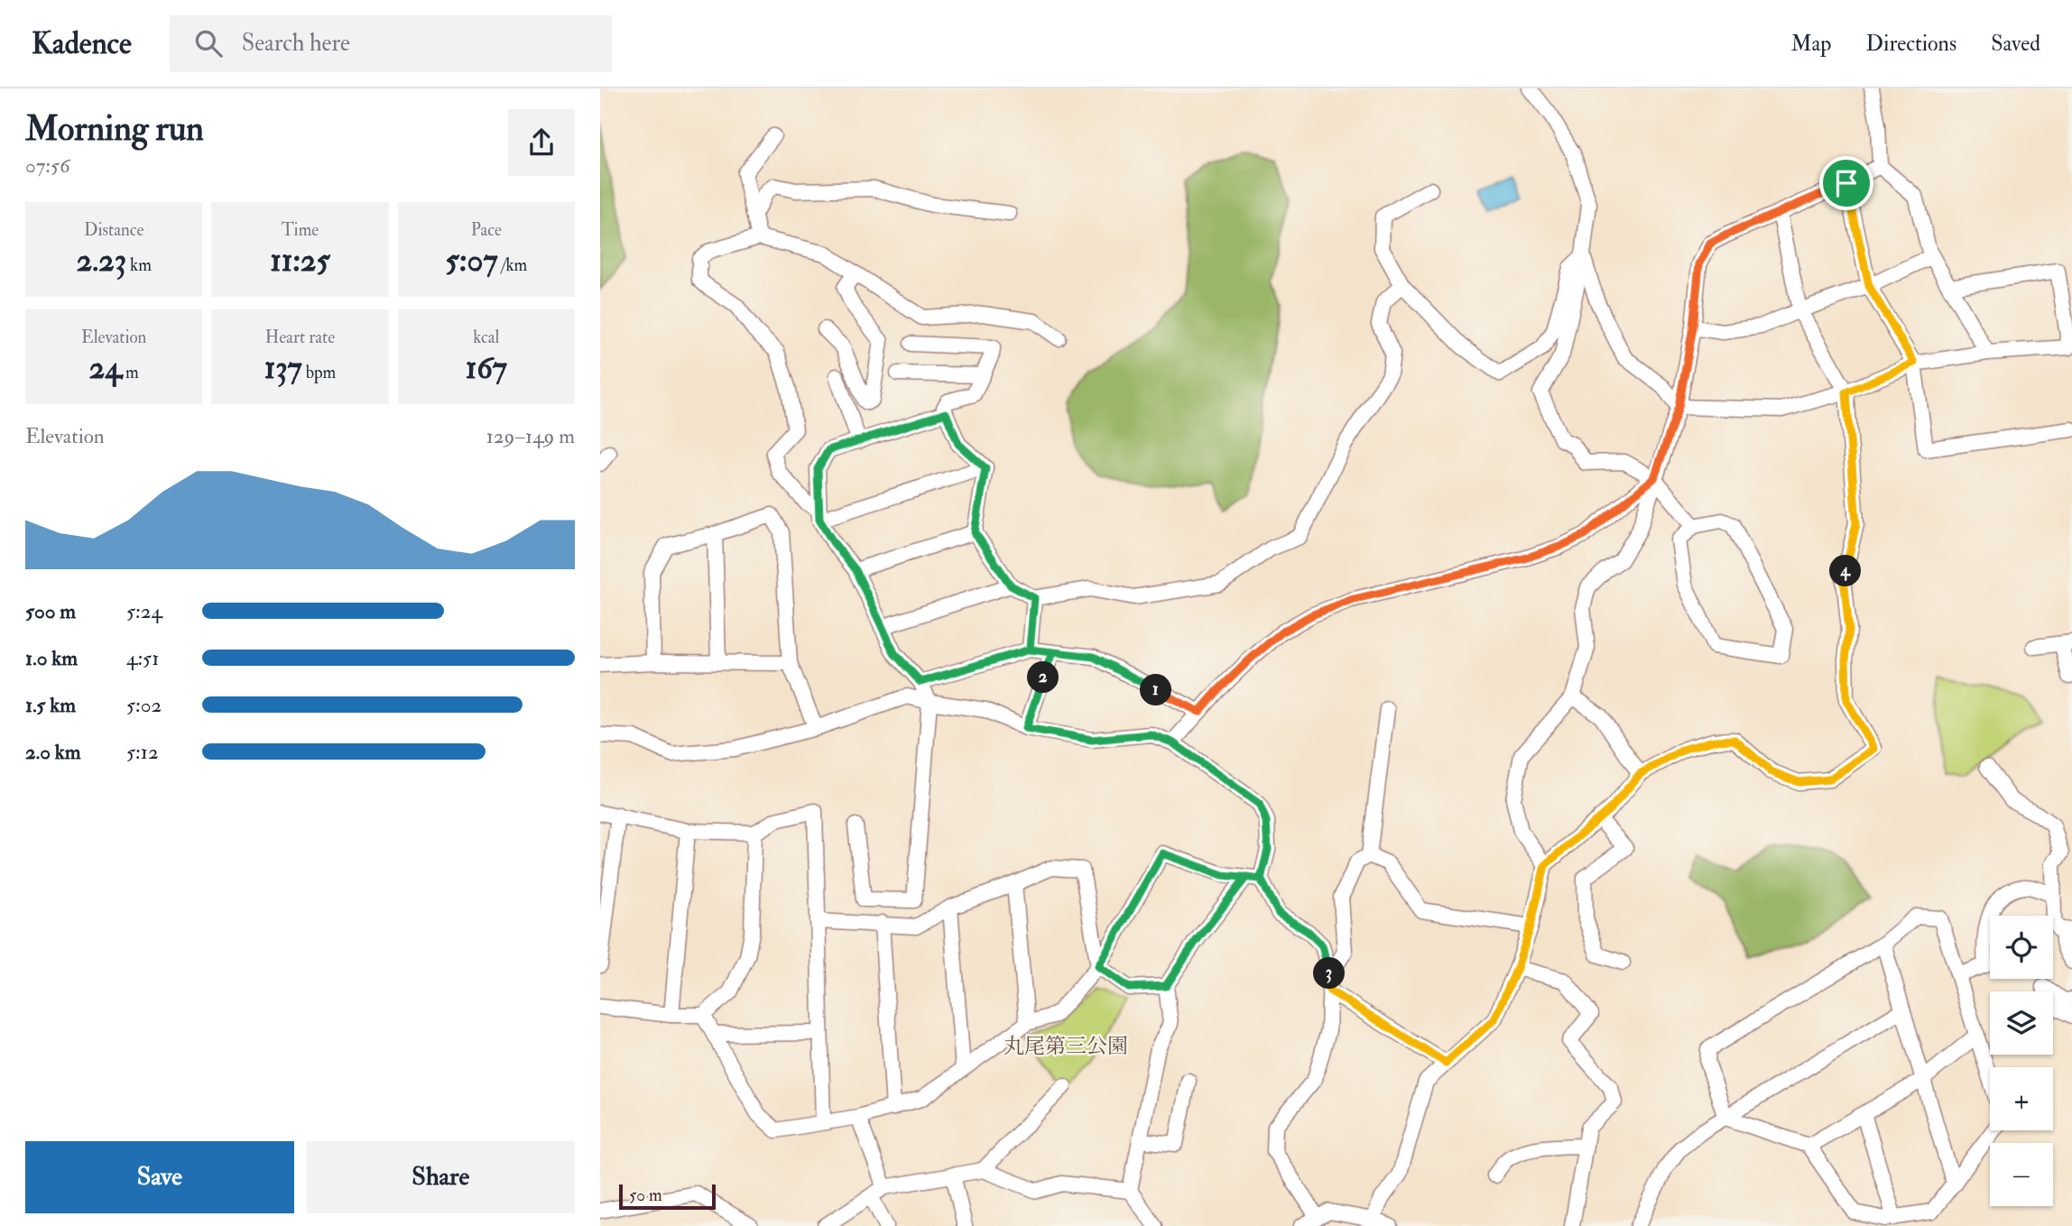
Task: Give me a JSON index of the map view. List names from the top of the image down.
{
  "parks": ["丸尾第三公園"],
  "scale_bar": "50 m",
  "page": {
    "header": "Kadence",
    "search": "Search here",
    "nav": ["Map", "Directions", "Saved"],
    "heading": ["Morning run", "07:56"],
    "stats": [
      ["Distance", "2.23 km"],
      ["Time", "11:25"],
      ["Pace", "5:07 /km"],
      ["Elevation", "24 m"],
      ["Heart rate", "137 bpm"],
      ["kcal", "167"]
    ],
    "chart": ["Elevation", "129–149 m"],
    "pins": [
      "4",
      "2",
      "1",
      "3"
    ],
    "list": [
      {
        "name": "500 m",
        "note": "5:24"
      },
      {
        "name": "1.0 km",
        "note": "4:51"
      },
      {
        "name": "1.5 km",
        "note": "5:02"
      },
      {
        "name": "2.0 km",
        "note": "5:12"
      }
    ],
    "map_buttons": ["+", "−"],
    "buttons": ["Save", "Share"],
    "scale": "50 m"
  }
}
